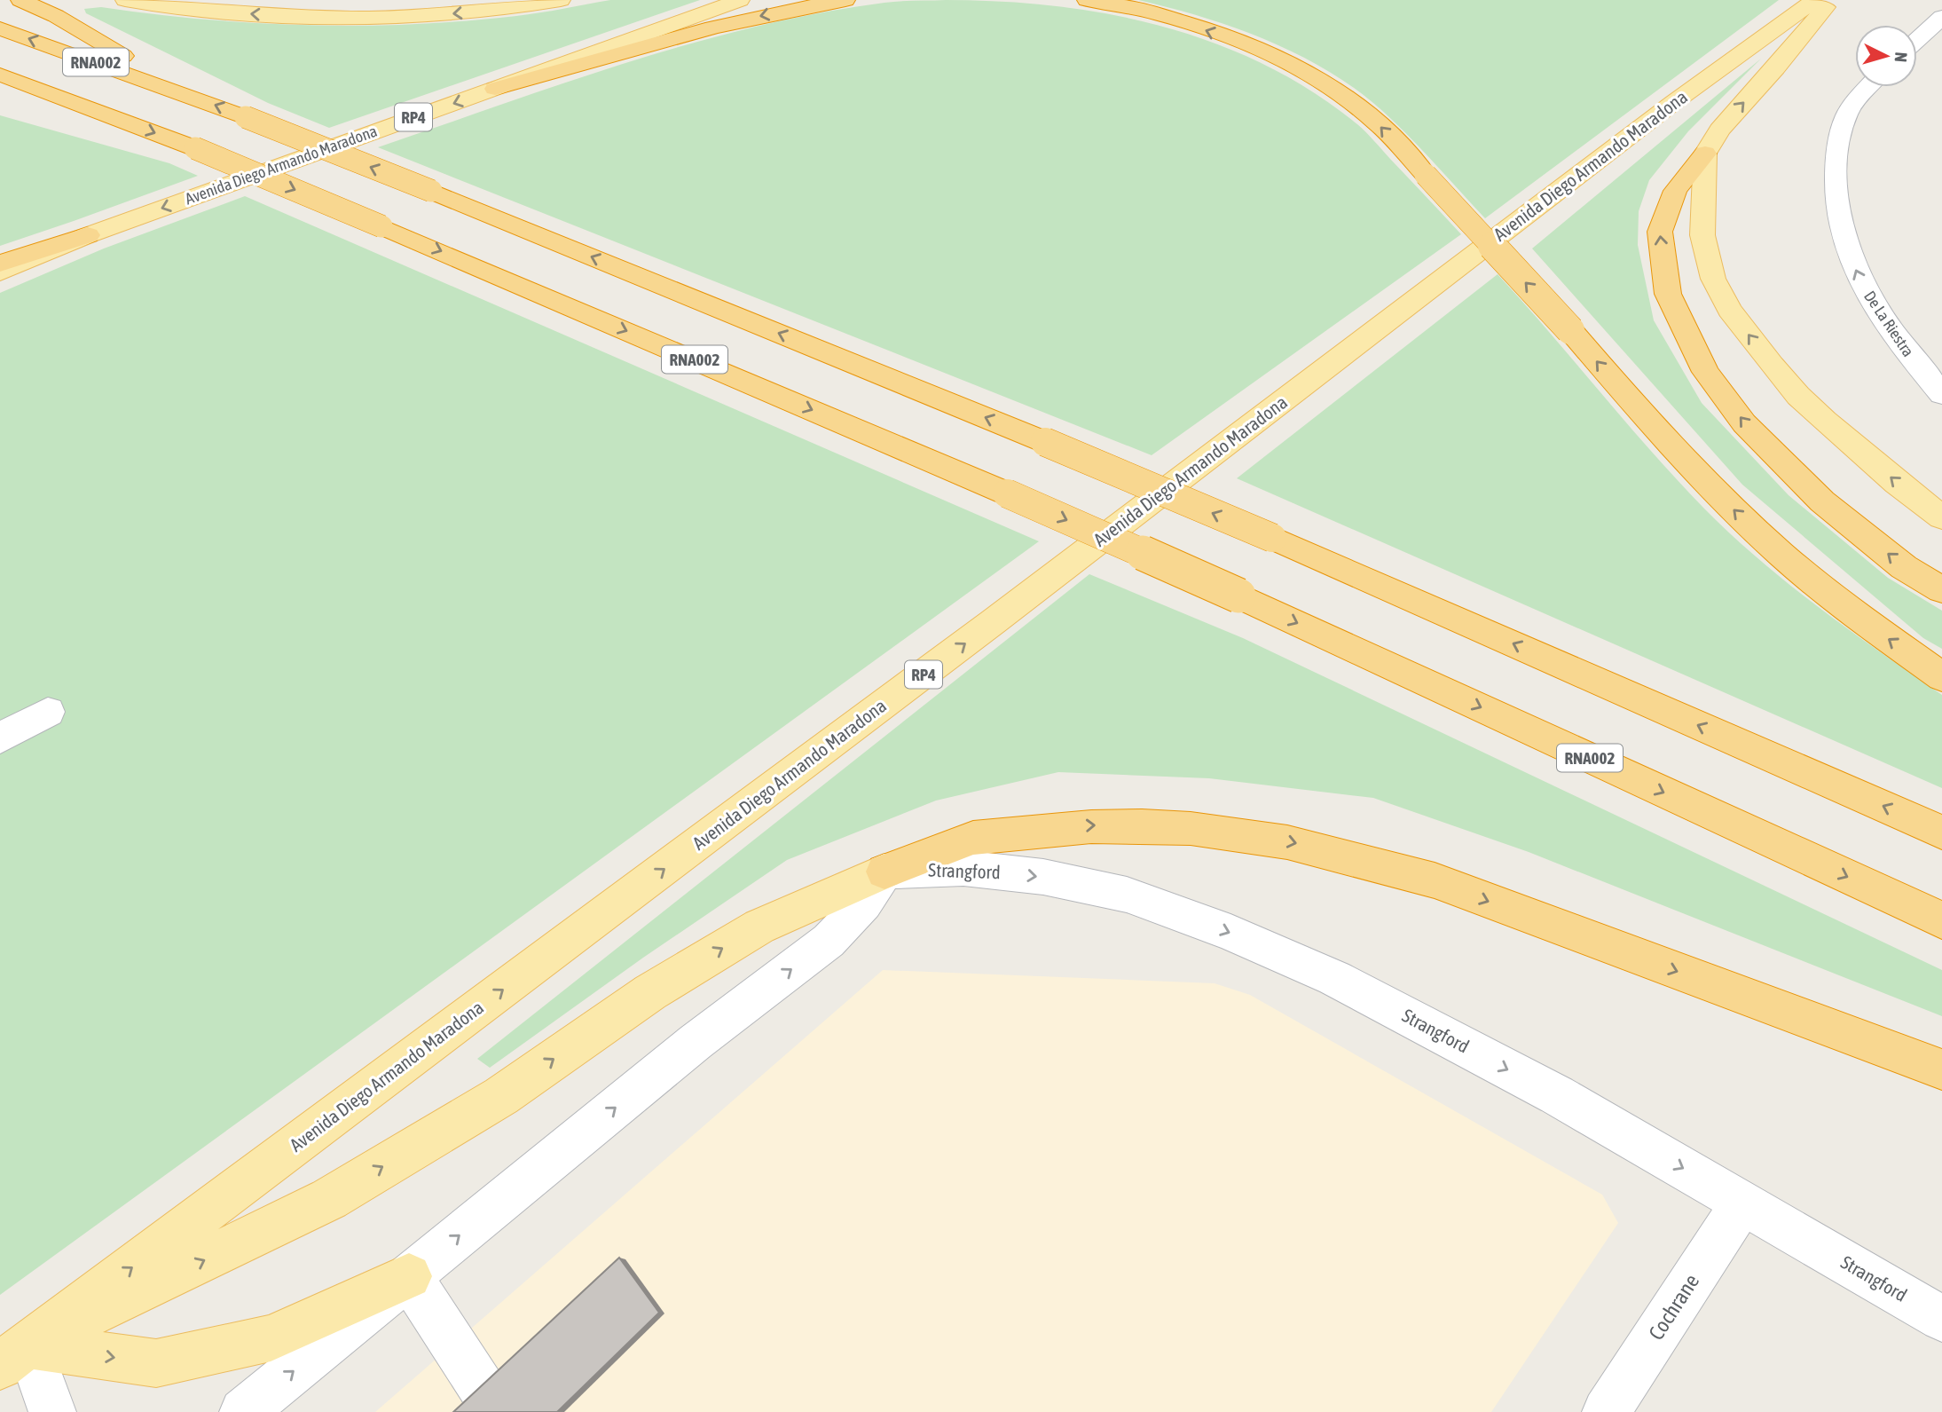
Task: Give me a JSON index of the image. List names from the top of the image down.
{
  "streets": {
    "highway": ["RNA002"],
    "main road": ["RP4", "Avenida Diego Armando Maradona"],
    "street": ["De La Riestra", "Strangford", "Cochrane"]
  },
  "crossings": [
    ["Strangford", "Cochrane"]
  ],
  "one_way": ["De La Riestra", "Strangford"],
  "north": "right"
}
